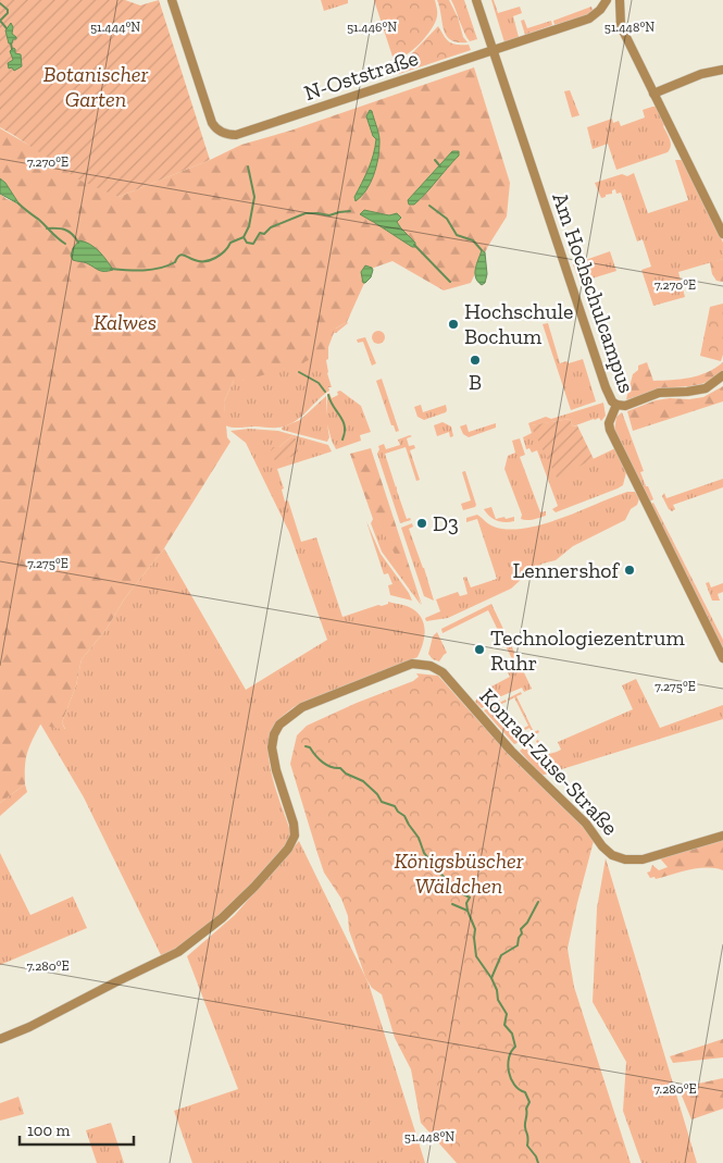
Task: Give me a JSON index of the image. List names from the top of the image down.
{
  "streets": {
    "street": ["N-Oststraße", "Am Hochschulcampus", "Konrad-Zuse-Straße"]
  },
  "crossings": [
    ["N-Oststraße", "Am Hochschulcampus"]
  ],
  "parks": ["Botanischer Garten", "Kalwes", "Königsbüscher Wäldchen"],
  "places": [
    "Hochschule Bochum",
    "B",
    "D3",
    "Lennershof",
    "Technologiezentrum Ruhr"
  ],
  "scale_bar": "100 m",
  "coordinates": [
    "51.446°N",
    "51.448°N",
    "51.444°N",
    "7.270°E",
    "7.275°E",
    "7.280°E"
  ]
}
